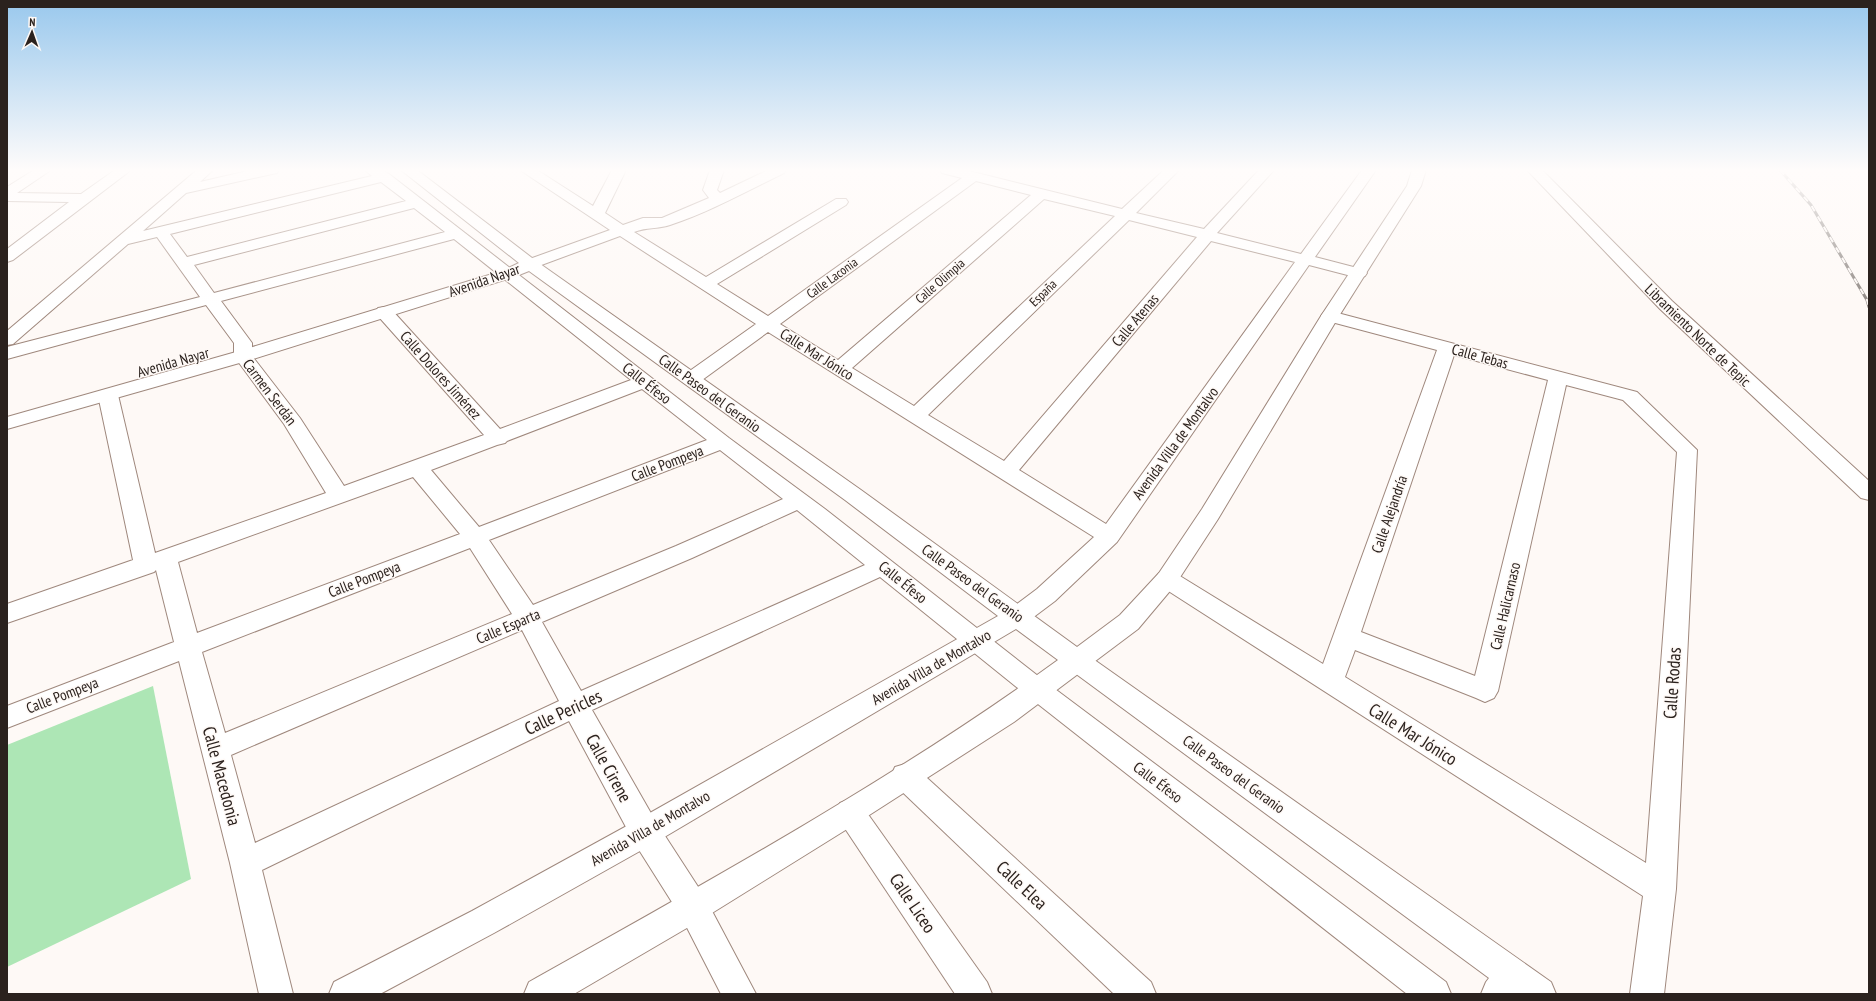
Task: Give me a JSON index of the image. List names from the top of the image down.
{
  "streets": {
    "main road": [
      "Calle Laconia",
      "Avenida Nayar",
      "Calle Olimpia",
      "España",
      "Calle Atenas",
      "Libramiento Norte de Tepic",
      "Calle Mar Jónico",
      "Calle Tebas",
      "Calle Dolores Jiménez",
      "Calle Éfeso",
      "Carmen Serdán",
      "Calle Paseo del Geranio",
      "Avenida Villa de Montalvo",
      "Calle Pompeya",
      "Calle Alejandría",
      "Calle Halicarnaso",
      "Calle Esparta",
      "Calle Rodas",
      "Calle Pericles",
      "Calle Cirene",
      "Calle Macedonia",
      "Calle Elea",
      "Calle Liceo"
    ]
  },
  "crossings": [
    ["Calle Laconia", "Calle Mar Jónico"],
    ["Calle Laconia", "Calle Paseo del Geranio"],
    ["Avenida Nayar", "Calle Mar Jónico"],
    ["Avenida Nayar", "Calle Dolores Jiménez"],
    ["Avenida Nayar", "Calle Éfeso"],
    ["Avenida Nayar", "Carmen Serdán"],
    ["Avenida Nayar", "Calle Paseo del Geranio"],
    ["Avenida Nayar", "Calle Macedonia"],
    ["Calle Olimpia", "Calle Mar Jónico"],
    ["España", "Calle Mar Jónico"],
    ["Calle Atenas", "Calle Mar Jónico"],
    ["Calle Mar Jónico", "Avenida Villa de Montalvo"],
    ["Calle Mar Jónico", "Calle Alejandría"],
    ["Calle Mar Jónico", "Calle Rodas"],
    ["Calle Tebas", "Calle Alejandría"],
    ["Calle Tebas", "Calle Halicarnaso"],
    ["Calle Tebas", "Calle Rodas"],
    ["Calle Éfeso", "Avenida Villa de Montalvo"],
    ["Calle Éfeso", "Calle Pompeya"],
    ["Calle Éfeso", "Calle Esparta"],
    ["Calle Éfeso", "Calle Pericles"],
    ["Calle Paseo del Geranio", "Avenida Villa de Montalvo"],
    ["Avenida Villa de Montalvo", "Calle Cirene"],
    ["Calle Pompeya", "Calle Cirene"],
    ["Calle Pompeya", "Calle Macedonia"],
    ["Calle Alejandría", "Calle Halicarnaso"],
    ["Calle Esparta", "Calle Cirene"],
    ["Calle Esparta", "Calle Macedonia"],
    ["Calle Pericles", "Calle Cirene"],
    ["Calle Pericles", "Calle Macedonia"]
  ],
  "north": "top"
}
